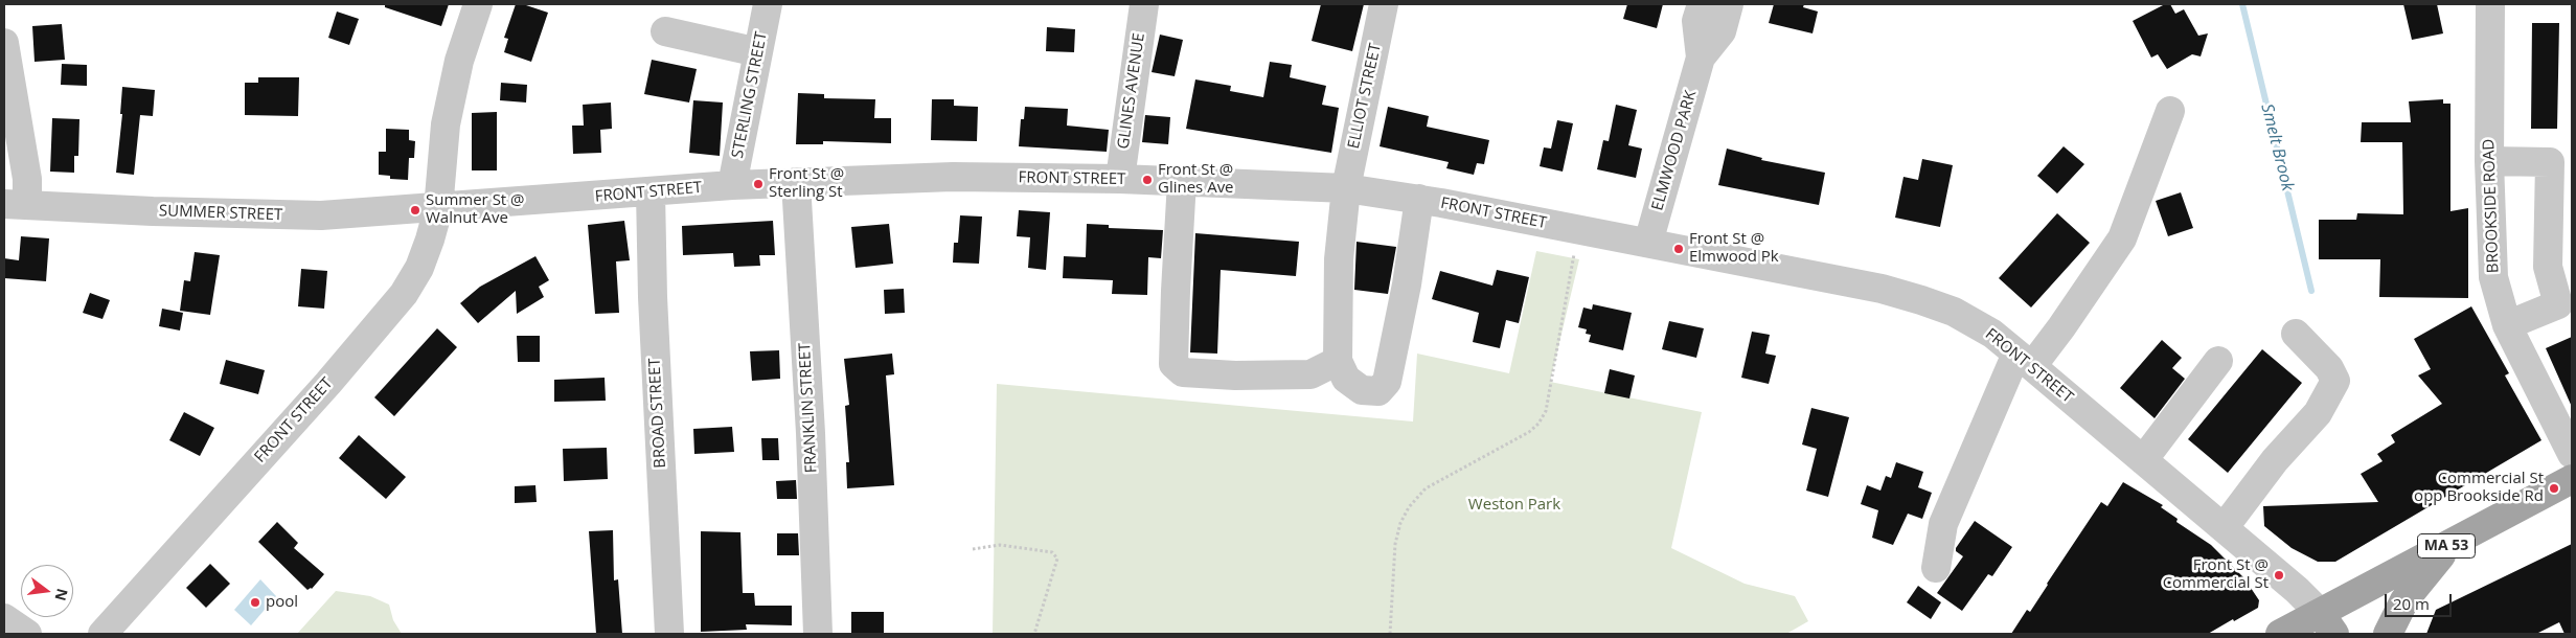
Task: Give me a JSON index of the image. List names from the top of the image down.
{
  "streets": {
    "main road": ["MA 53"],
    "street": [
      "GLINES AVENUE",
      "STERLING STREET",
      "ELLIOT STREET",
      "ELMWOOD PARK",
      "FRONT STREET",
      "BROOKSIDE ROAD",
      "SUMMER STREET",
      "FRANKLIN STREET",
      "BROAD STREET"
    ]
  },
  "crossings": [
    ["GLINES AVENUE", "FRONT STREET"],
    ["STERLING STREET", "FRONT STREET"],
    ["ELLIOT STREET", "FRONT STREET"],
    ["ELMWOOD PARK", "FRONT STREET"],
    ["FRONT STREET", "SUMMER STREET"],
    ["FRONT STREET", "FRANKLIN STREET"],
    ["FRONT STREET", "BROAD STREET"],
    ["FRONT STREET", "MA 53"]
  ],
  "water": ["Smelt Brook"],
  "parks": ["Weston Park"],
  "places": [
    "Front St @ Glines Ave",
    "Front St @ Sterling St",
    "Summer St @ Walnut Ave",
    "Front St @ Elmwood Pk",
    "Commercial St opp Brookside Rd",
    "Front St @ Commercial St",
    "pool"
  ],
  "scale_bar": "20 m",
  "north": "right"
}
